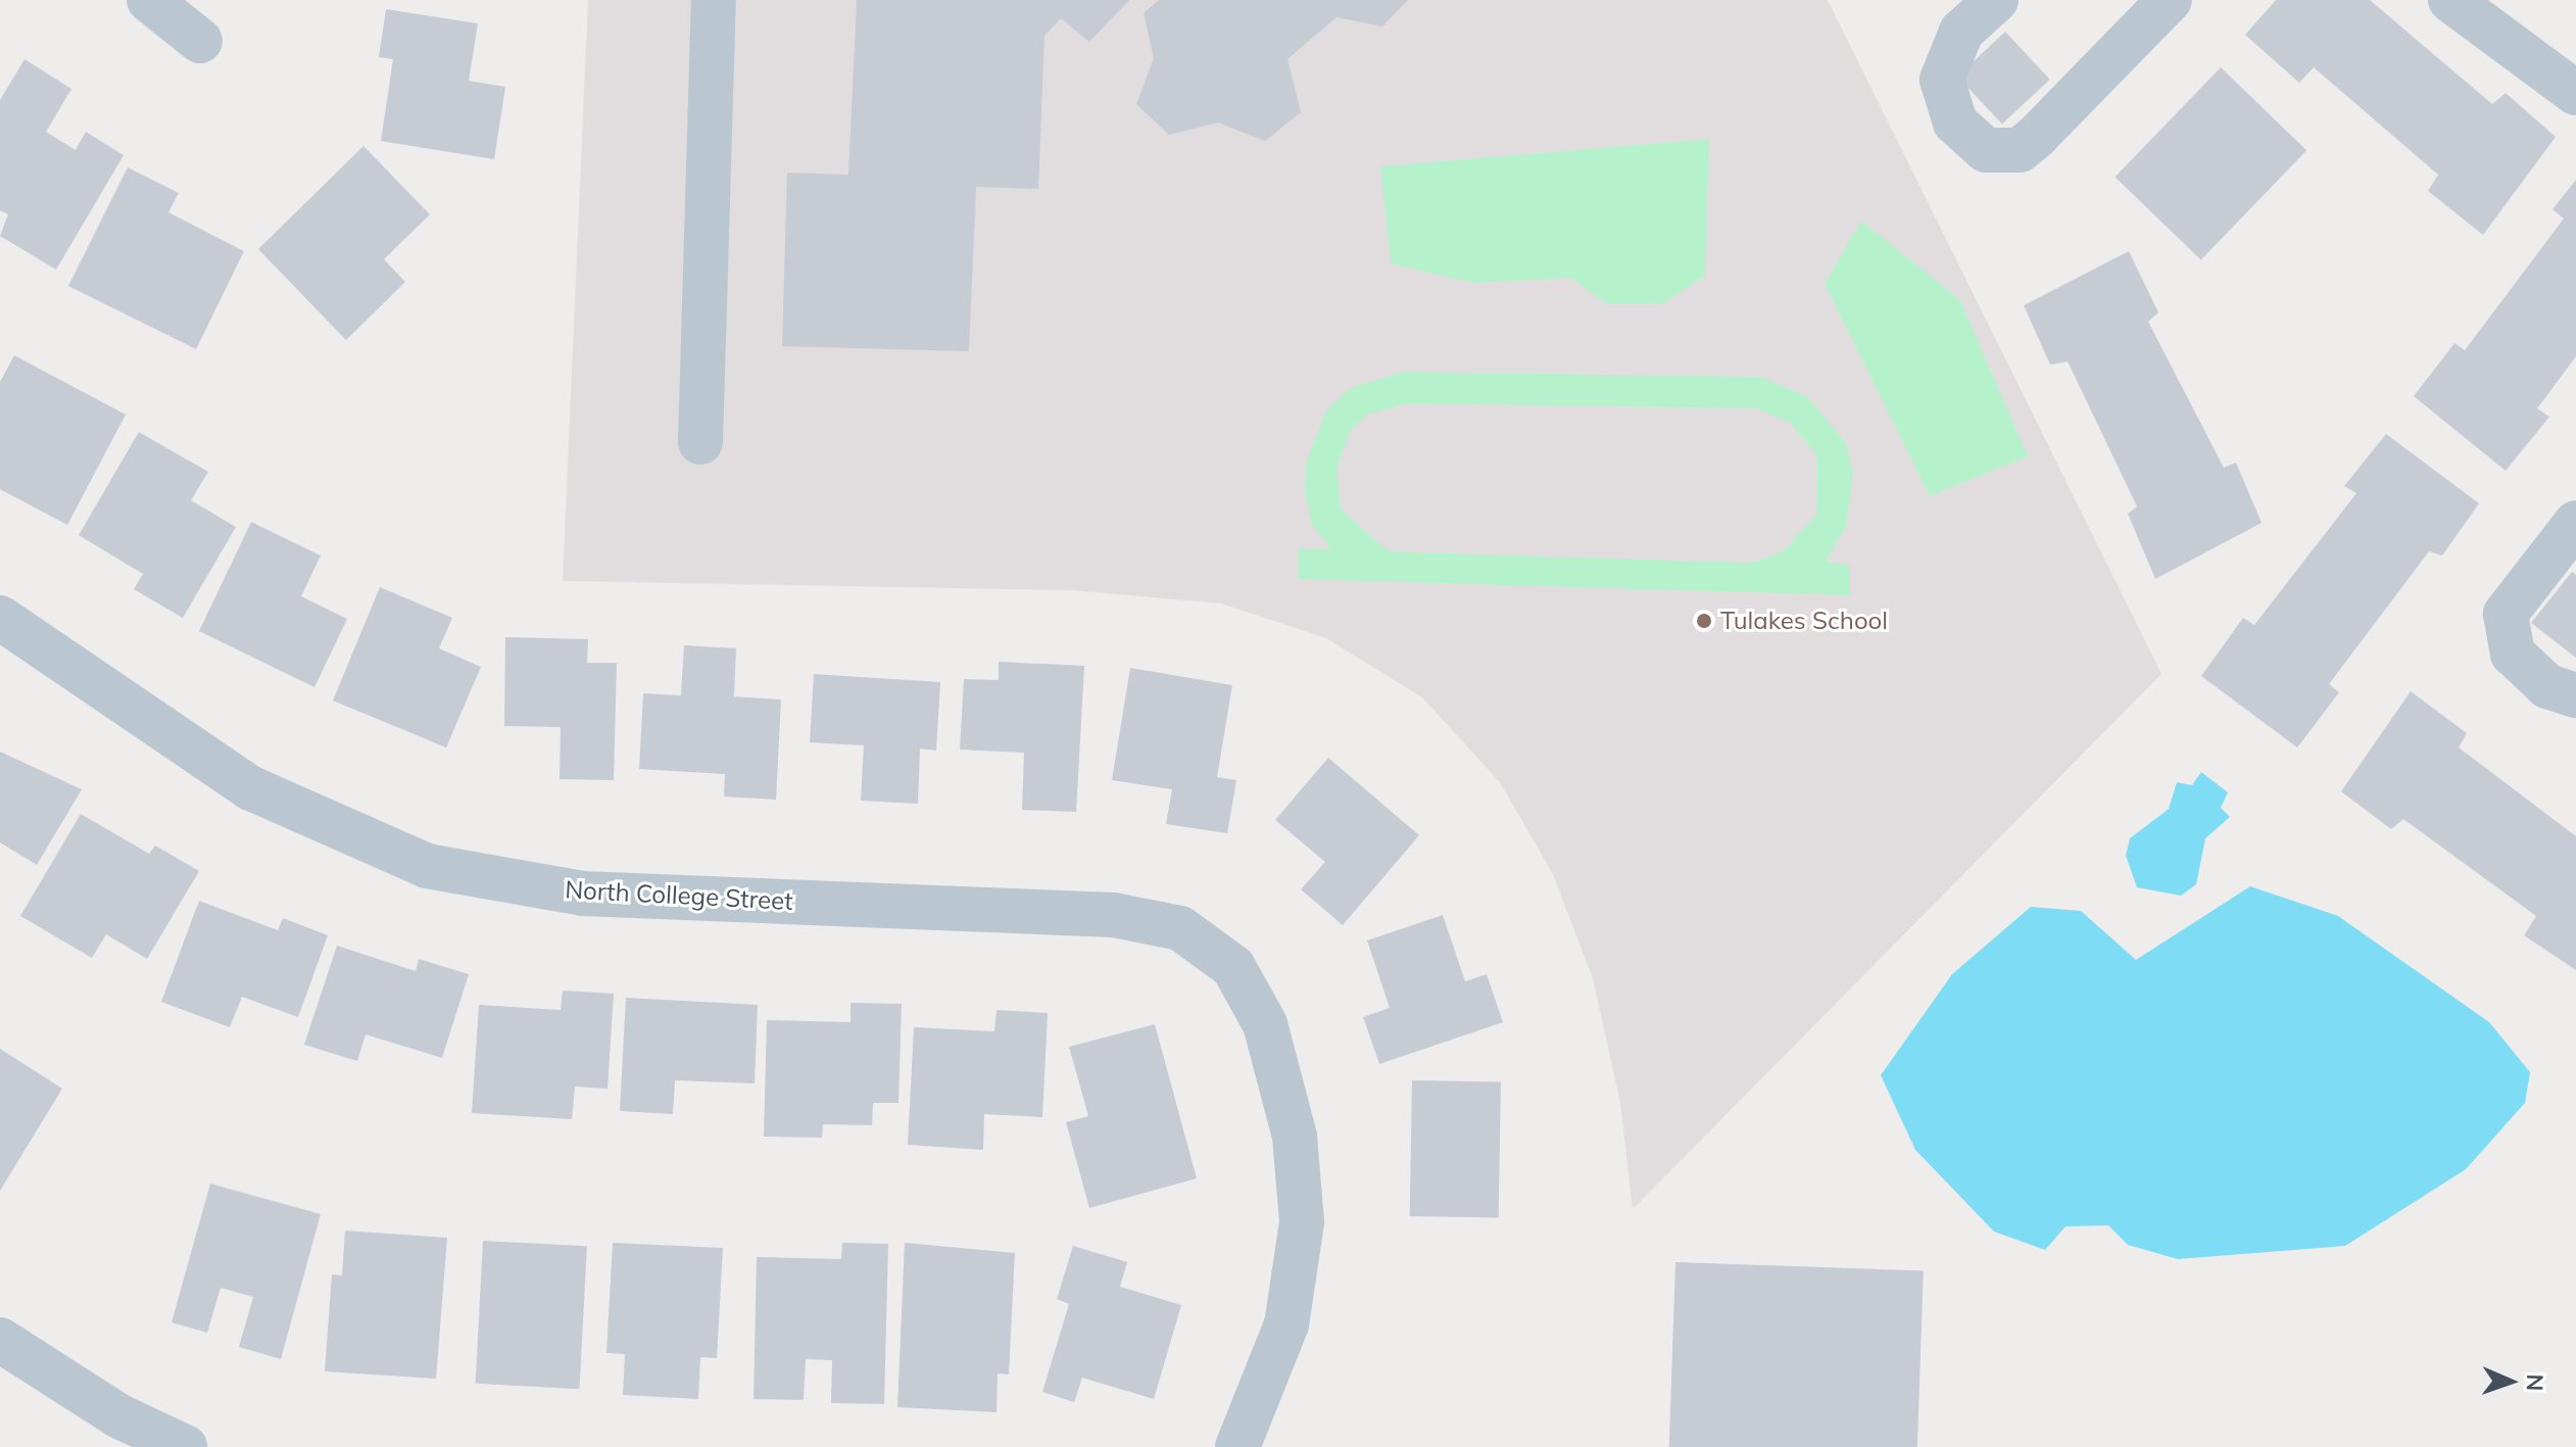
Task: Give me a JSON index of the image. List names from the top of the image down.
{
  "streets": {
    "street": ["North College Street"]
  },
  "places": ["Tulakes School"],
  "north": "right"
}
